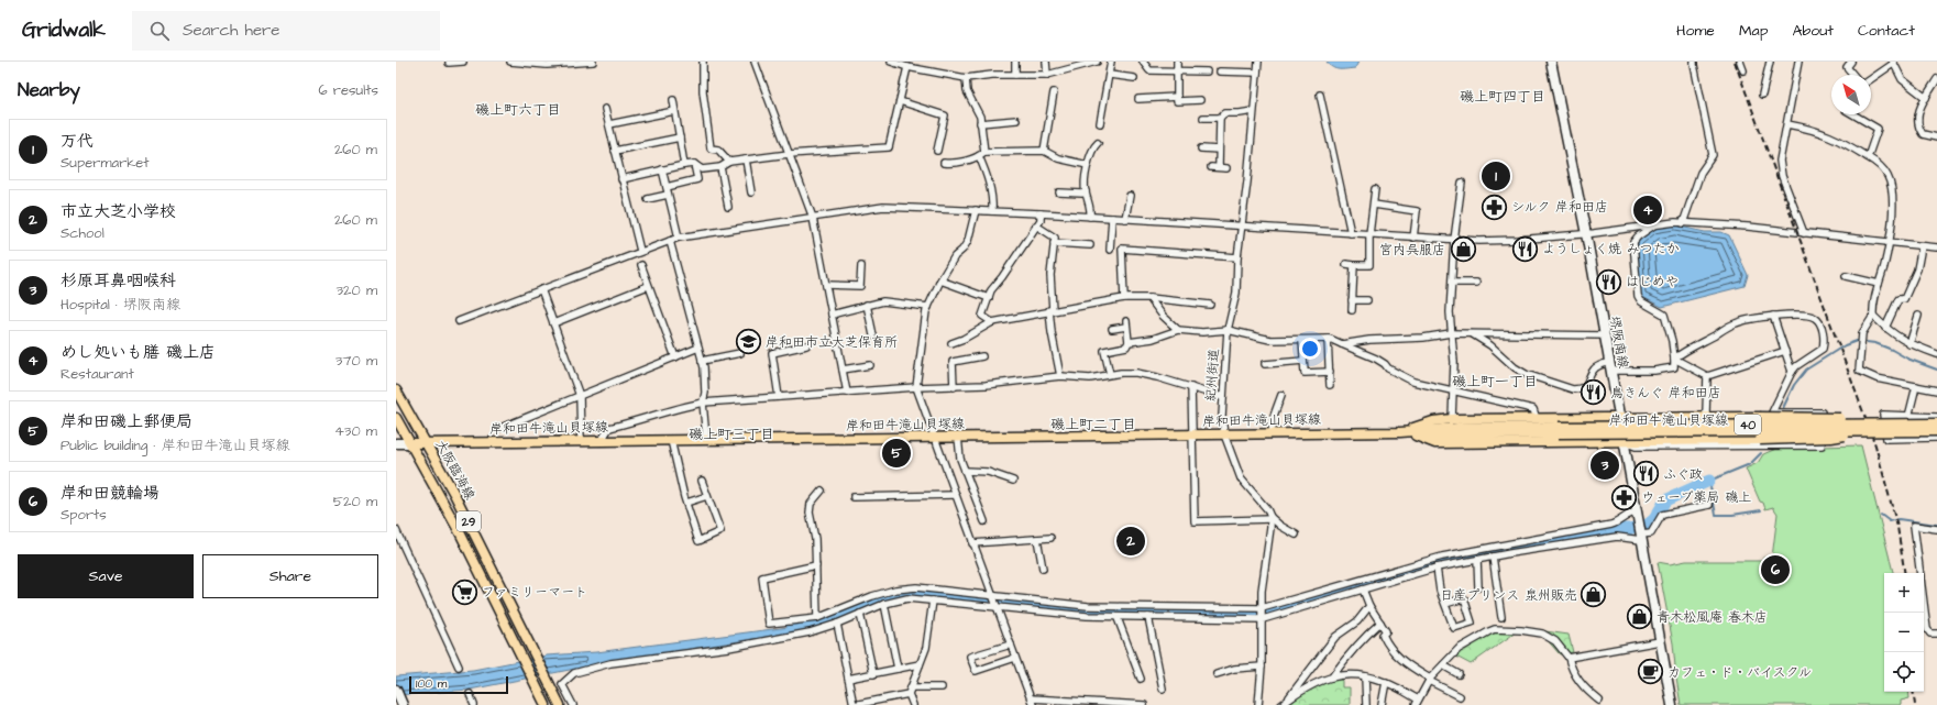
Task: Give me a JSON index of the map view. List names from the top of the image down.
{
  "streets": {
    "main road": [
      "堺阪南線",
      "岸和田牛滝山貝塚線",
      "40",
      "大阪臨海線",
      "29"
    ],
    "street": ["紀州街道"]
  },
  "crossings": [
    ["紀州街道", "岸和田牛滝山貝塚線"],
    ["岸和田牛滝山貝塚線", "大阪臨海線"]
  ],
  "districts": [
    "磯上町四丁目",
    "磯上町六丁目",
    "磯上町一丁目",
    "磯上町二丁目",
    "磯上町三丁目"
  ],
  "places": {
    "pharmacy": ["シルク 岸和田店", "ウェーブ薬局 磯上"],
    "restaurant": [
      "ようしょく焼 みつたか",
      "はじめや",
      "鳥きんぐ 岸和田店",
      "ふぐ政"
    ],
    "shop": ["宮内呉服店", "日産プリンス 泉州販売", "青木松風庵 春木店"],
    "school or university": ["岸和田市立大芝保育所"],
    "supermarket": ["ファミリーマート"],
    "cafe": ["カフェ・ド・バイスクル"]
  },
  "scale_bar": "100 m",
  "north": "top left",
  "page": {
    "header": "Gridwalk",
    "search": "Search here",
    "nav": [
      "Home",
      "Map",
      "About",
      "Contact"
    ],
    "heading": ["Nearby", "6 results"],
    "list": [
      {
        "mark": "1",
        "name": "万代",
        "note": "Supermarket",
        "value": "260 m"
      },
      {
        "mark": "2",
        "name": "市立大芝小学校",
        "note": "School",
        "value": "260 m"
      },
      {
        "mark": "3",
        "name": "杉原耳鼻咽喉科",
        "note": "Hospital · 堺阪南線",
        "value": "320 m"
      },
      {
        "mark": "4",
        "name": "めし処いも膳 磯上店",
        "note": "Restaurant",
        "value": "370 m"
      },
      {
        "mark": "5",
        "name": "岸和田磯上郵便局",
        "note": "Public building · 岸和田牛滝山貝塚線",
        "value": "430 m"
      },
      {
        "mark": "6",
        "name": "岸和田競輪場",
        "note": "Sports",
        "value": "520 m"
      }
    ],
    "pins": [
      "1",
      "4",
      "5",
      "3",
      "2",
      "6"
    ],
    "buttons": ["Save", "Share"],
    "map_buttons": ["+", "−"],
    "scale": "100 m"
  }
}
